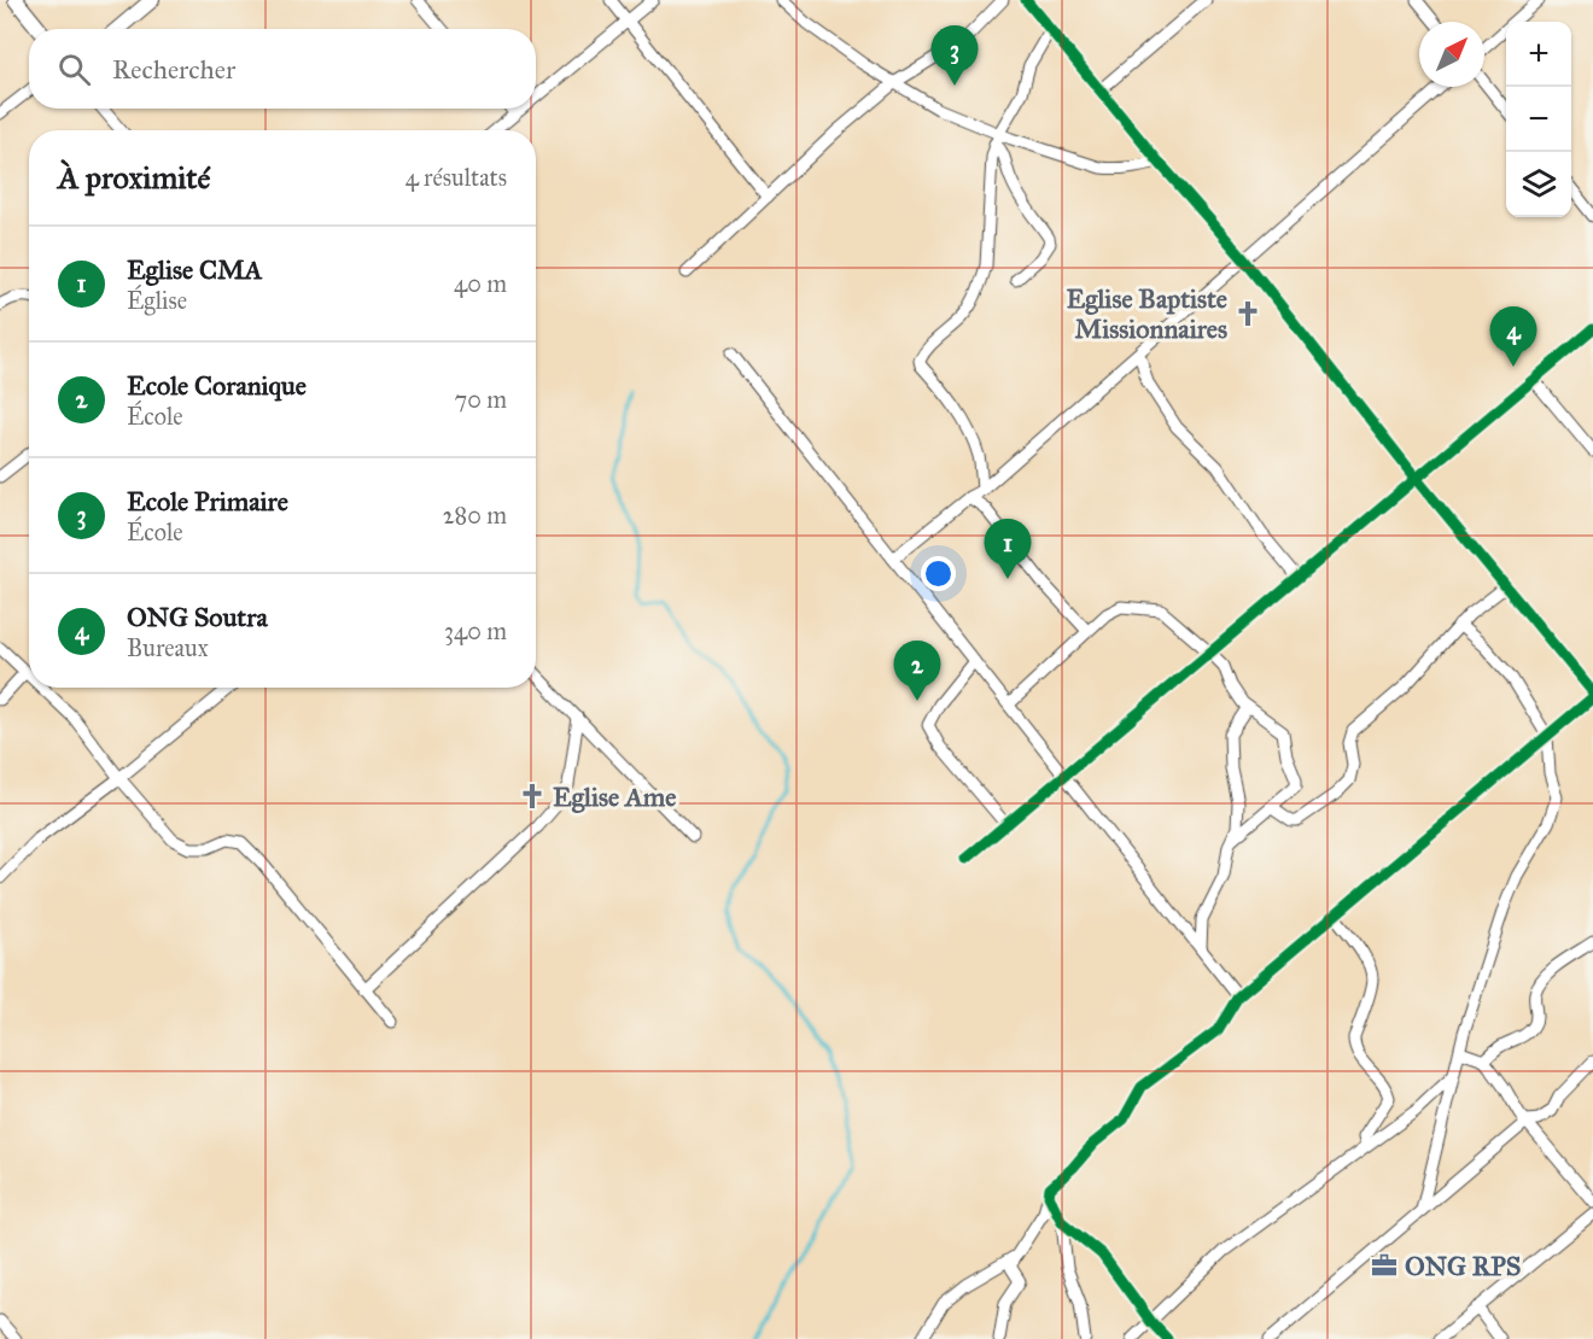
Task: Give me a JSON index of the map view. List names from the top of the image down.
{
  "places": {
    "church": ["Eglise Baptiste Missionnaires", "Eglise Ame"],
    "office": ["ONG RPS"]
  },
  "north": "top right",
  "page": {
    "map_buttons": ["+", "−"],
    "pins": [
      "3",
      "4",
      "1",
      "2"
    ],
    "search": "Rechercher",
    "heading": ["À proximité", "4 résultats"],
    "list": [
      {
        "mark": "1",
        "name": "Eglise CMA",
        "note": "Église",
        "value": "40 m"
      },
      {
        "mark": "2",
        "name": "Ecole Coranique",
        "note": "École",
        "value": "70 m"
      },
      {
        "mark": "3",
        "name": "Ecole Primaire",
        "note": "École",
        "value": "280 m"
      },
      {
        "mark": "4",
        "name": "ONG Soutra",
        "note": "Bureaux",
        "value": "340 m"
      }
    ]
  }
}
